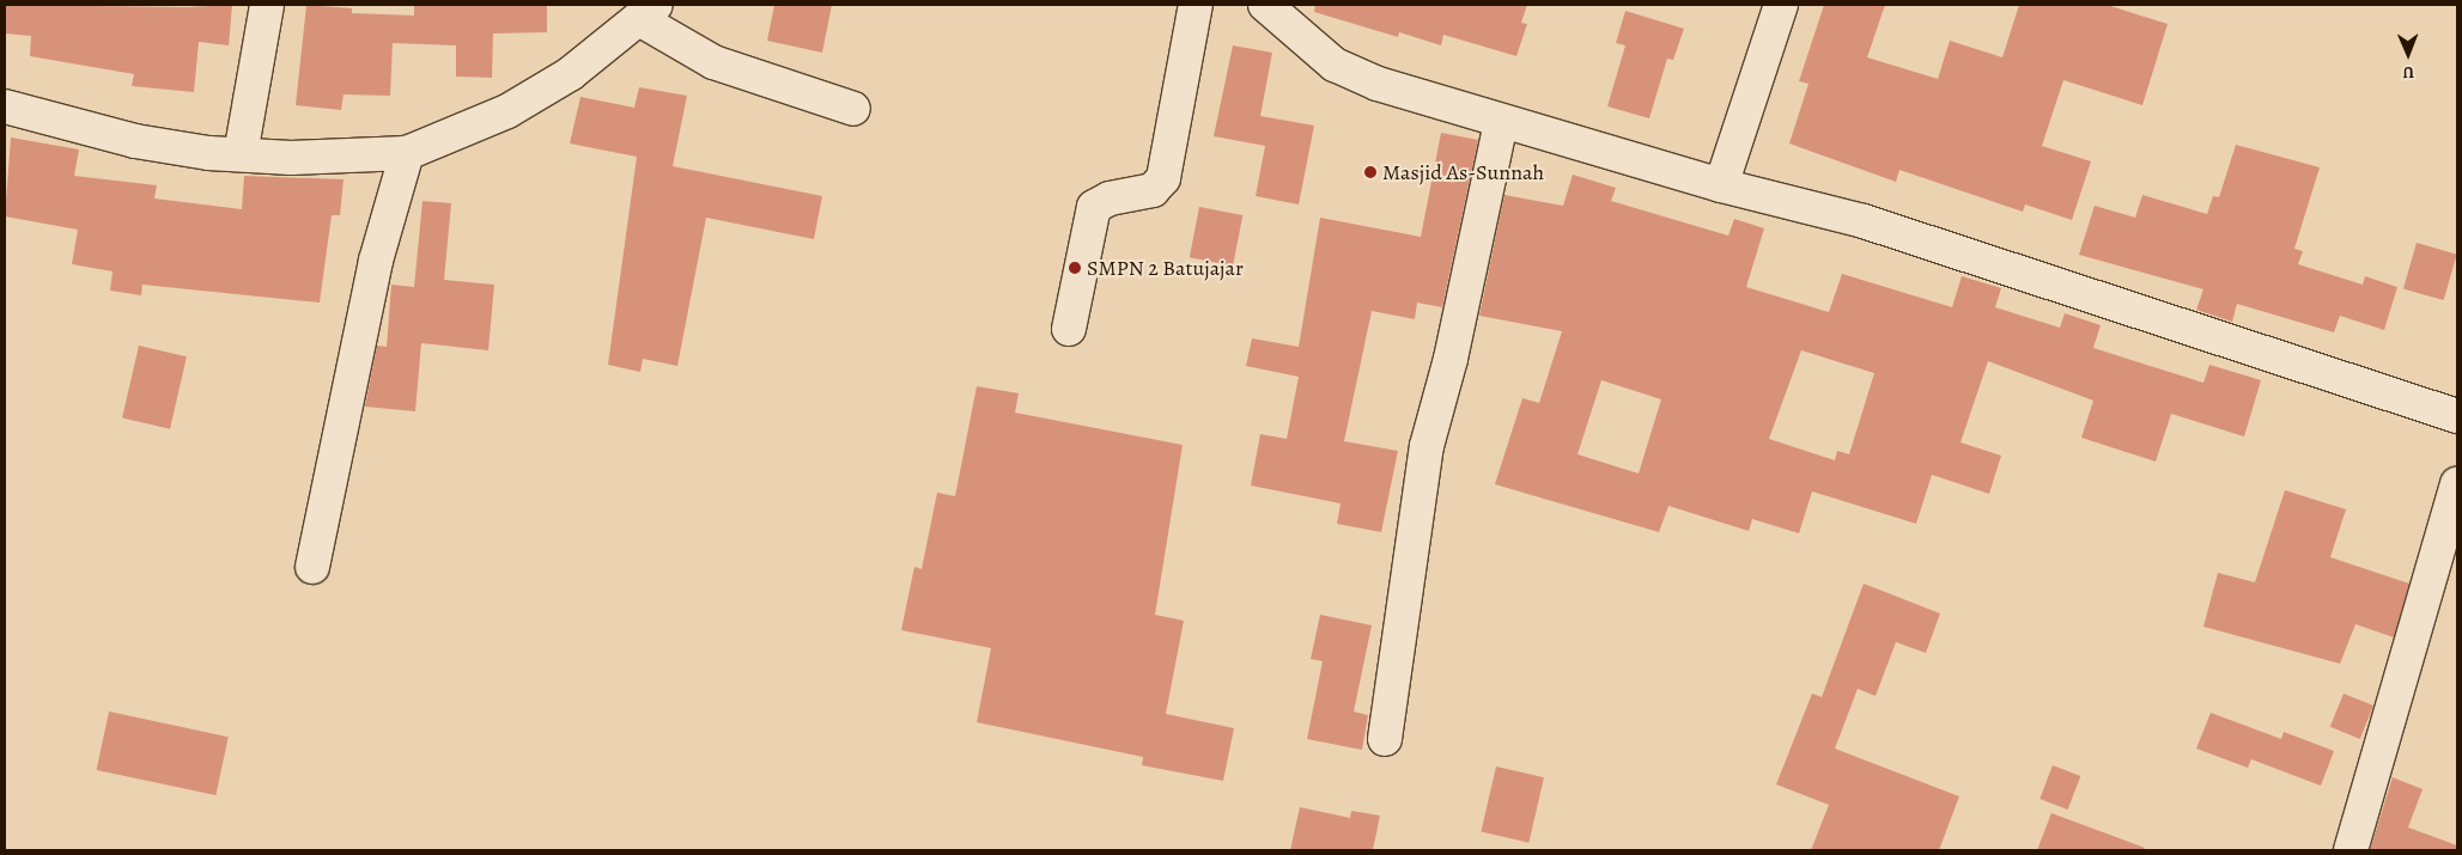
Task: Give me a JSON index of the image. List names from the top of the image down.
{
  "places": ["Masjid As-Sunnah", "SMPN 2 Batujajar"],
  "north": "bottom"
}
